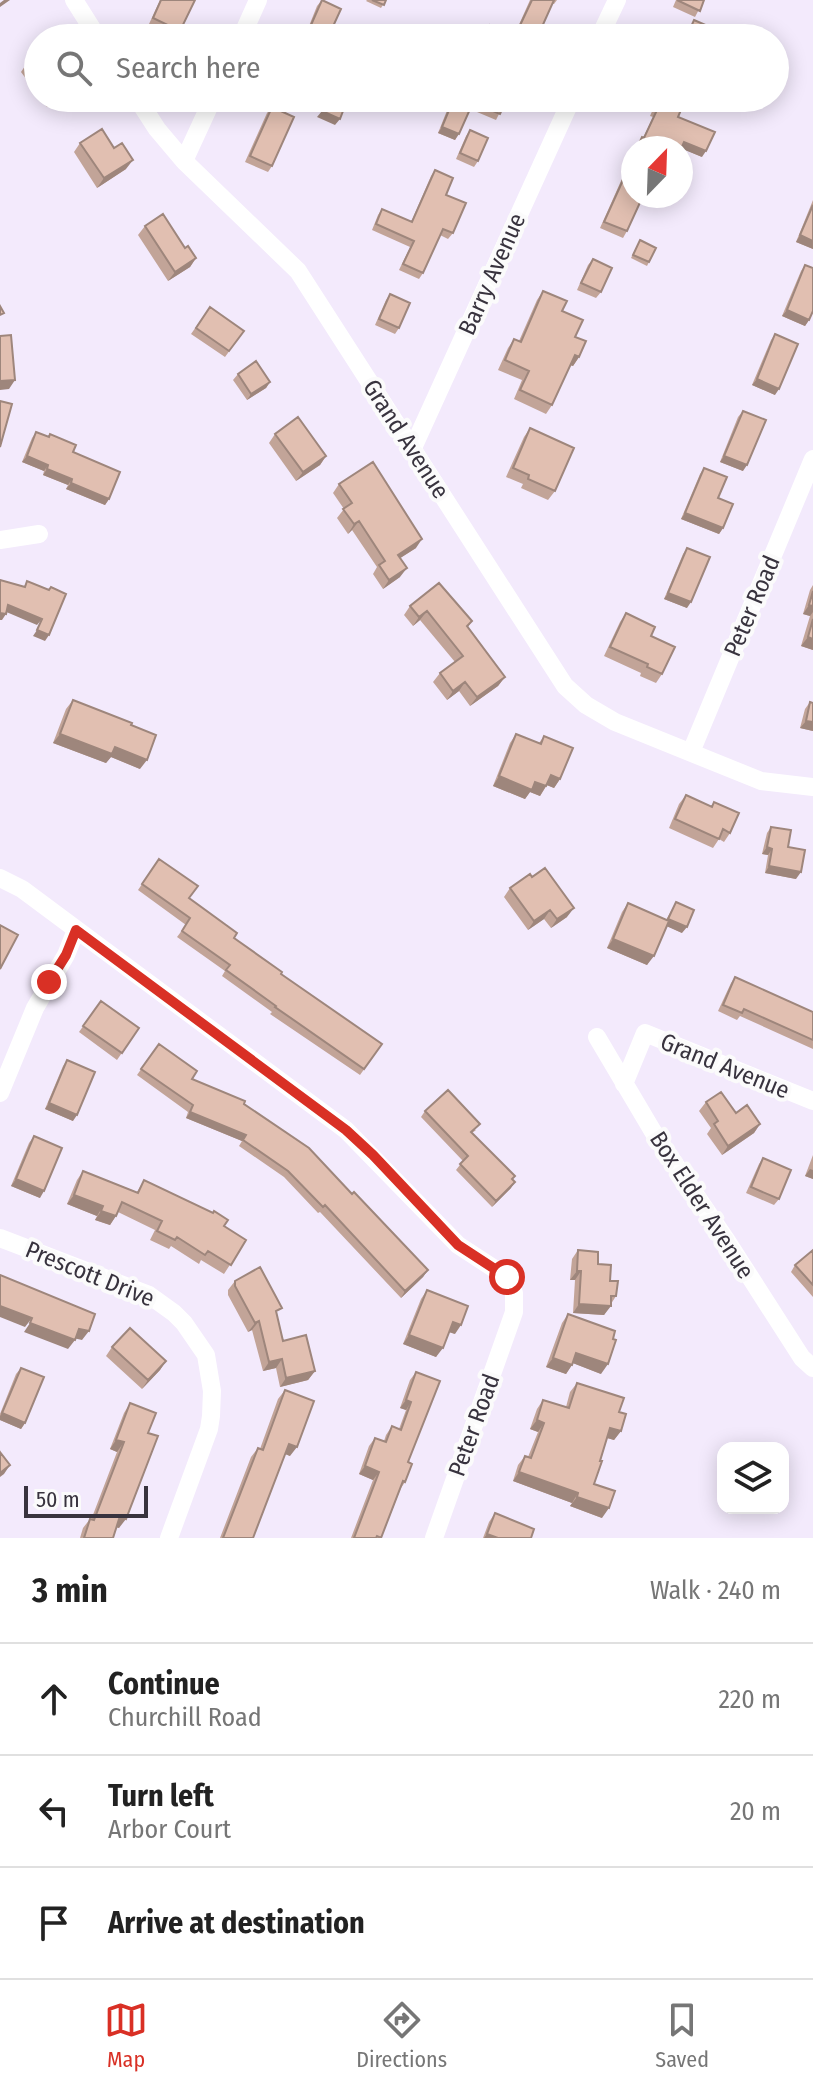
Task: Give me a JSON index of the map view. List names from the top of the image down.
{
  "streets": {
    "street": [
      "Barry Avenue",
      "Grand Avenue",
      "Peter Road",
      "Box Elder Avenue",
      "Prescott Drive"
    ]
  },
  "crossings": [
    ["Barry Avenue", "Grand Avenue"],
    ["Grand Avenue", "Peter Road"],
    ["Grand Avenue", "Box Elder Avenue"]
  ],
  "scale_bar": "50 m",
  "north": "top right",
  "page": {
    "search": "Search here",
    "scale": "50 m",
    "heading": ["3 min", "Walk · 240 m"],
    "list": [
      ["Continue", "Churchill Road", "220 m"],
      ["Turn left", "Arbor Court", "20 m"],
      "Arrive at destination"
    ],
    "nav": ["Map", "Directions", "Saved"]
  }
}
